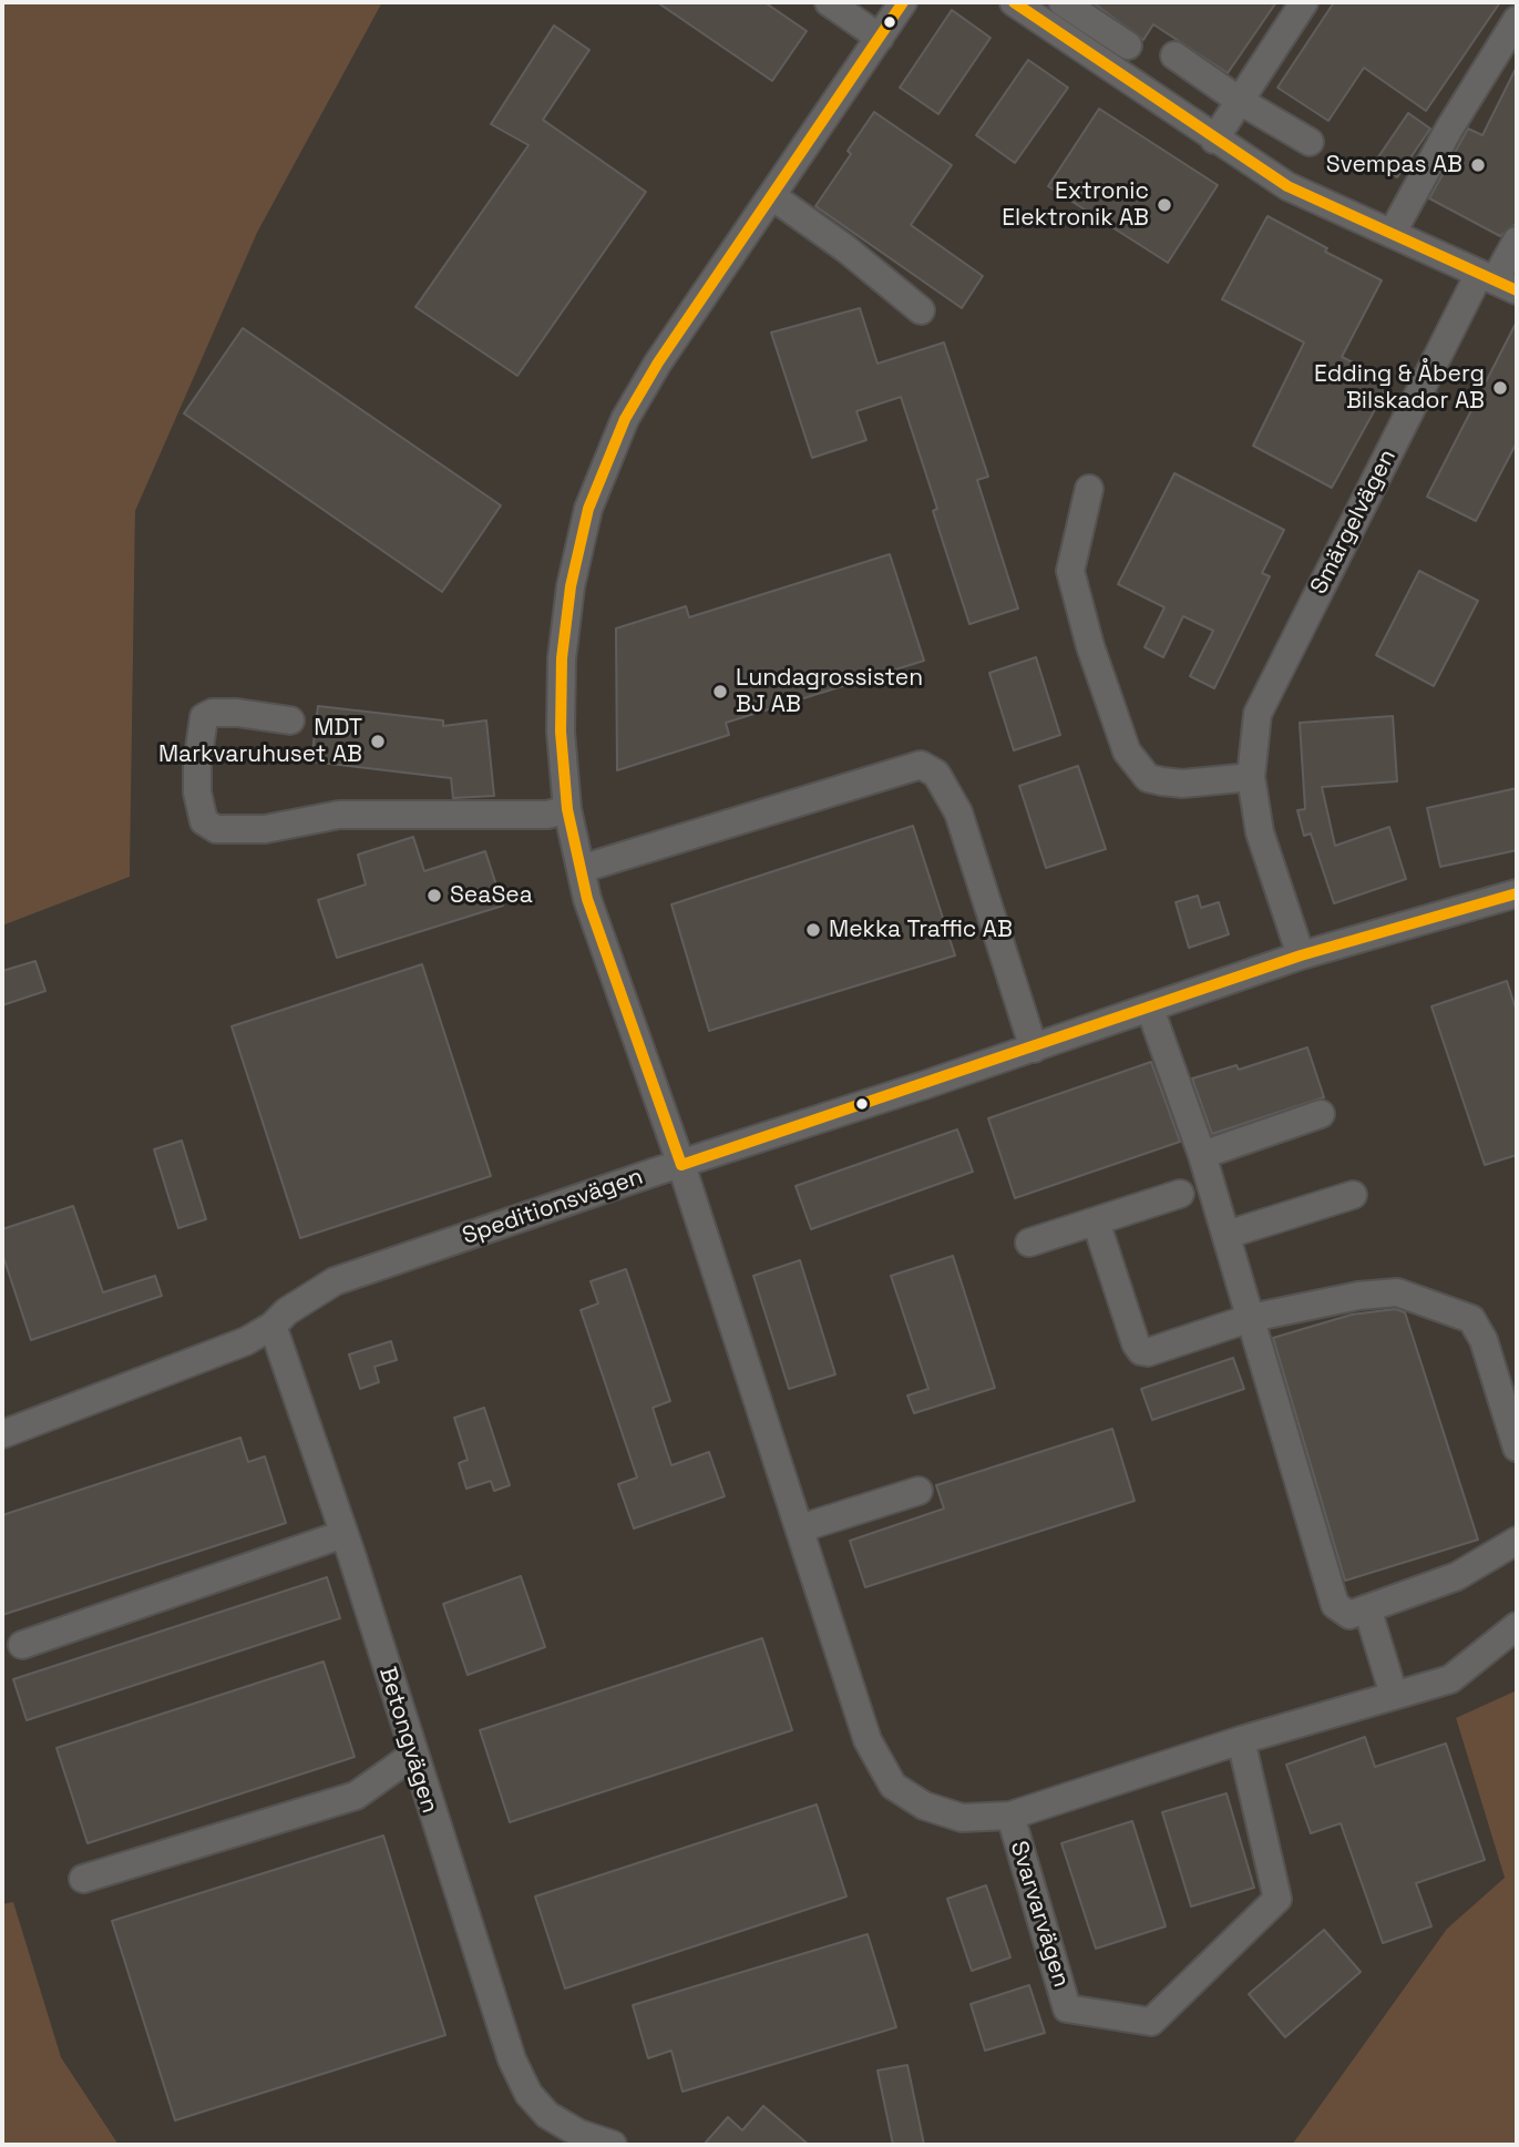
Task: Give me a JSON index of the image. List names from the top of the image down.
{
  "streets": {
    "street": [
      "Smärgelvägen",
      "Speditionsvägen",
      "Betongvägen",
      "Svarvarvägen"
    ]
  },
  "crossings": [
    ["Smärgelvägen", "Speditionsvägen"],
    ["Speditionsvägen", "Betongvägen"],
    ["Speditionsvägen", "Svarvarvägen"]
  ],
  "places": [
    "Svempas AB",
    "Extronic Elektronik AB",
    "Edding & Åberg Bilskador AB",
    "Lundagrossisten BJ AB",
    "MDT Markvaruhuset AB",
    "SeaSea",
    "Mekka Traffic AB"
  ]
}
